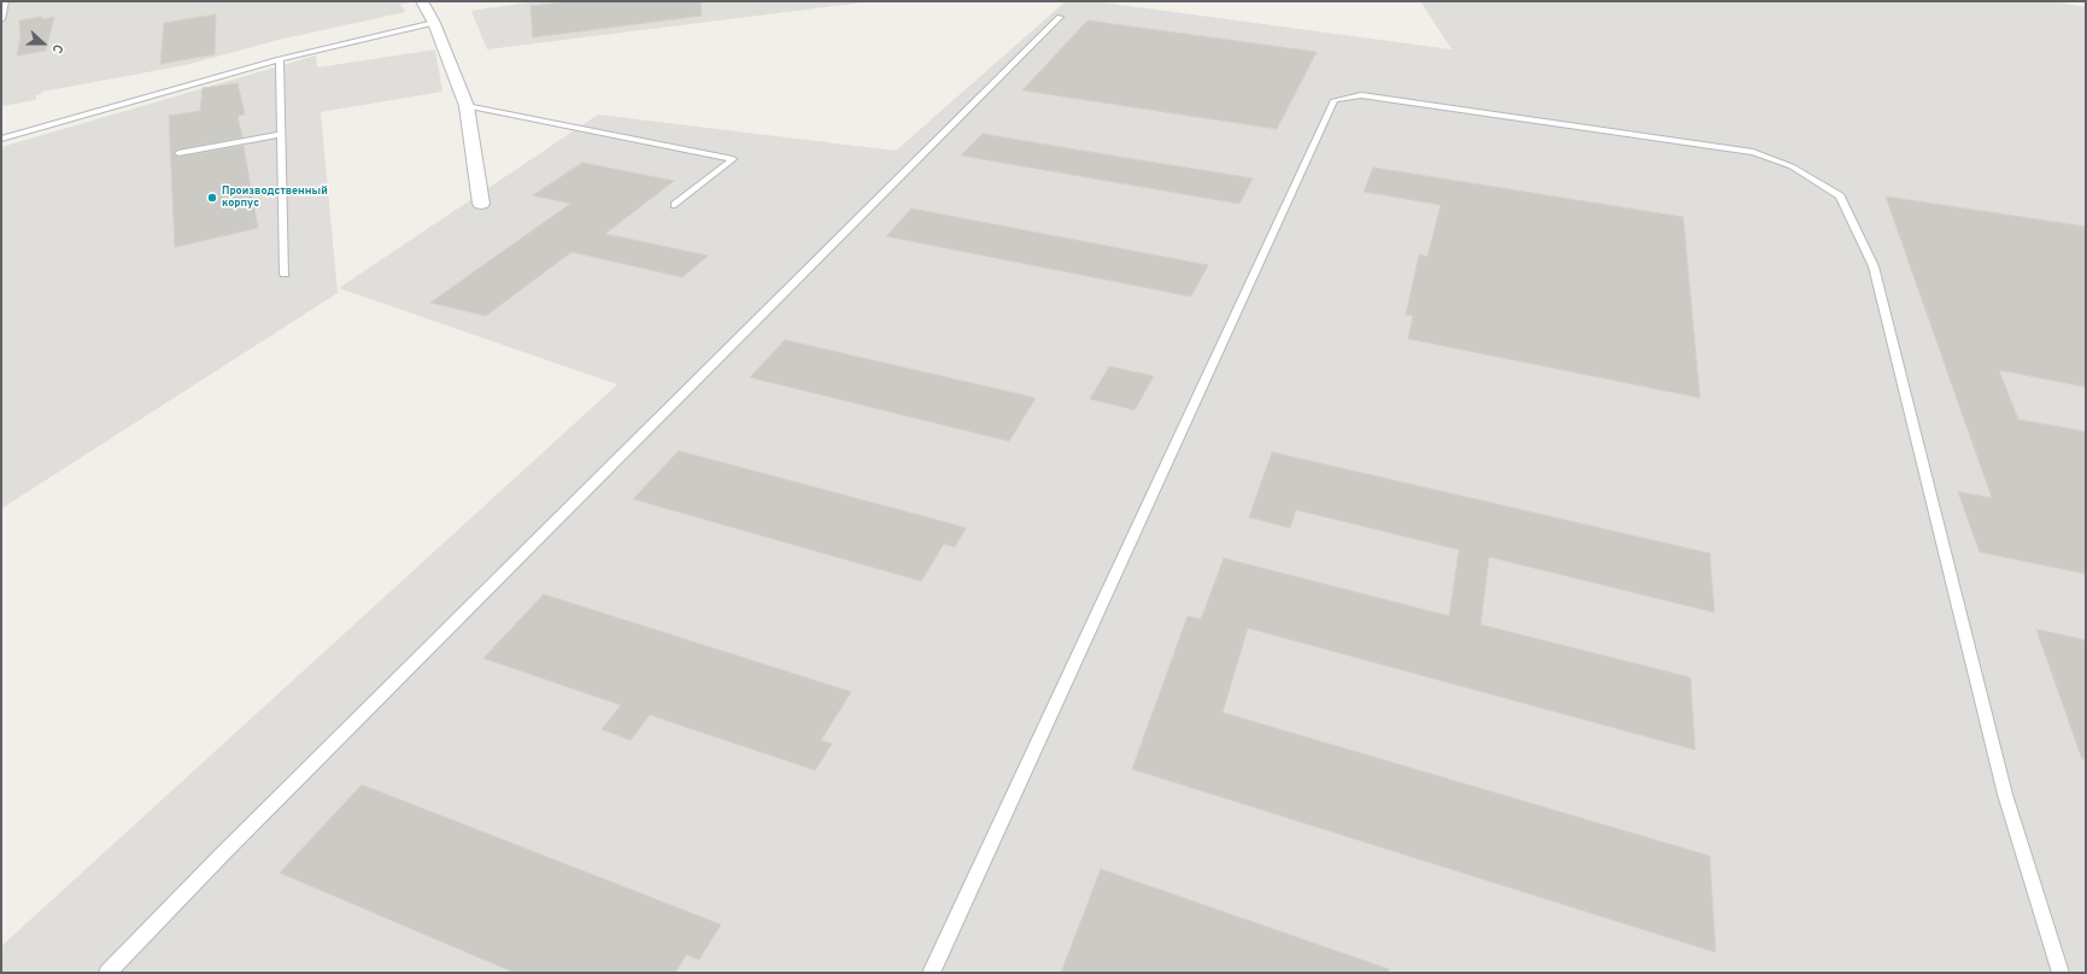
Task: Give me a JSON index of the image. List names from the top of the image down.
{
  "places": ["Производственный корпус"],
  "north": "right"
}
